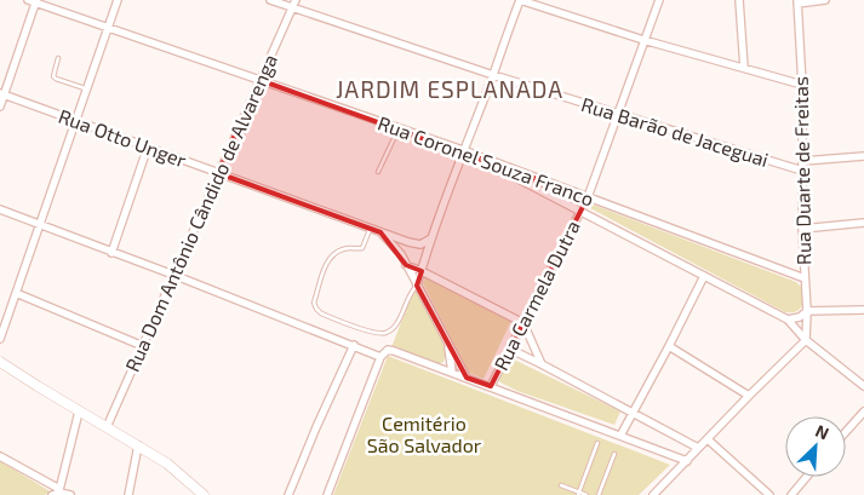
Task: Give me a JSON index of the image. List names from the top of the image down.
{
  "streets": {
    "street": [
      "Rua Barão de Jaceguai",
      "Rua Otto Unger",
      "Rua Coronel Souza Franco",
      "Rua Duarte de Freitas",
      "Rua Dom Antônio Cândido de Alvarenga",
      "Rua Carmela Dutra"
    ]
  },
  "crossings": [
    ["Rua Barão de Jaceguai", "Rua Duarte de Freitas"],
    ["Rua Barão de Jaceguai", "Rua Dom Antônio Cândido de Alvarenga"],
    ["Rua Barão de Jaceguai", "Rua Carmela Dutra"],
    ["Rua Otto Unger", "Rua Dom Antônio Cândido de Alvarenga"],
    ["Rua Coronel Souza Franco", "Rua Duarte de Freitas"],
    ["Rua Coronel Souza Franco", "Rua Dom Antônio Cândido de Alvarenga"],
    ["Rua Coronel Souza Franco", "Rua Carmela Dutra"]
  ],
  "districts": ["JARDIM ESPLANADA"],
  "parks": ["Cemitério São Salvador"],
  "north": "top right"
}
